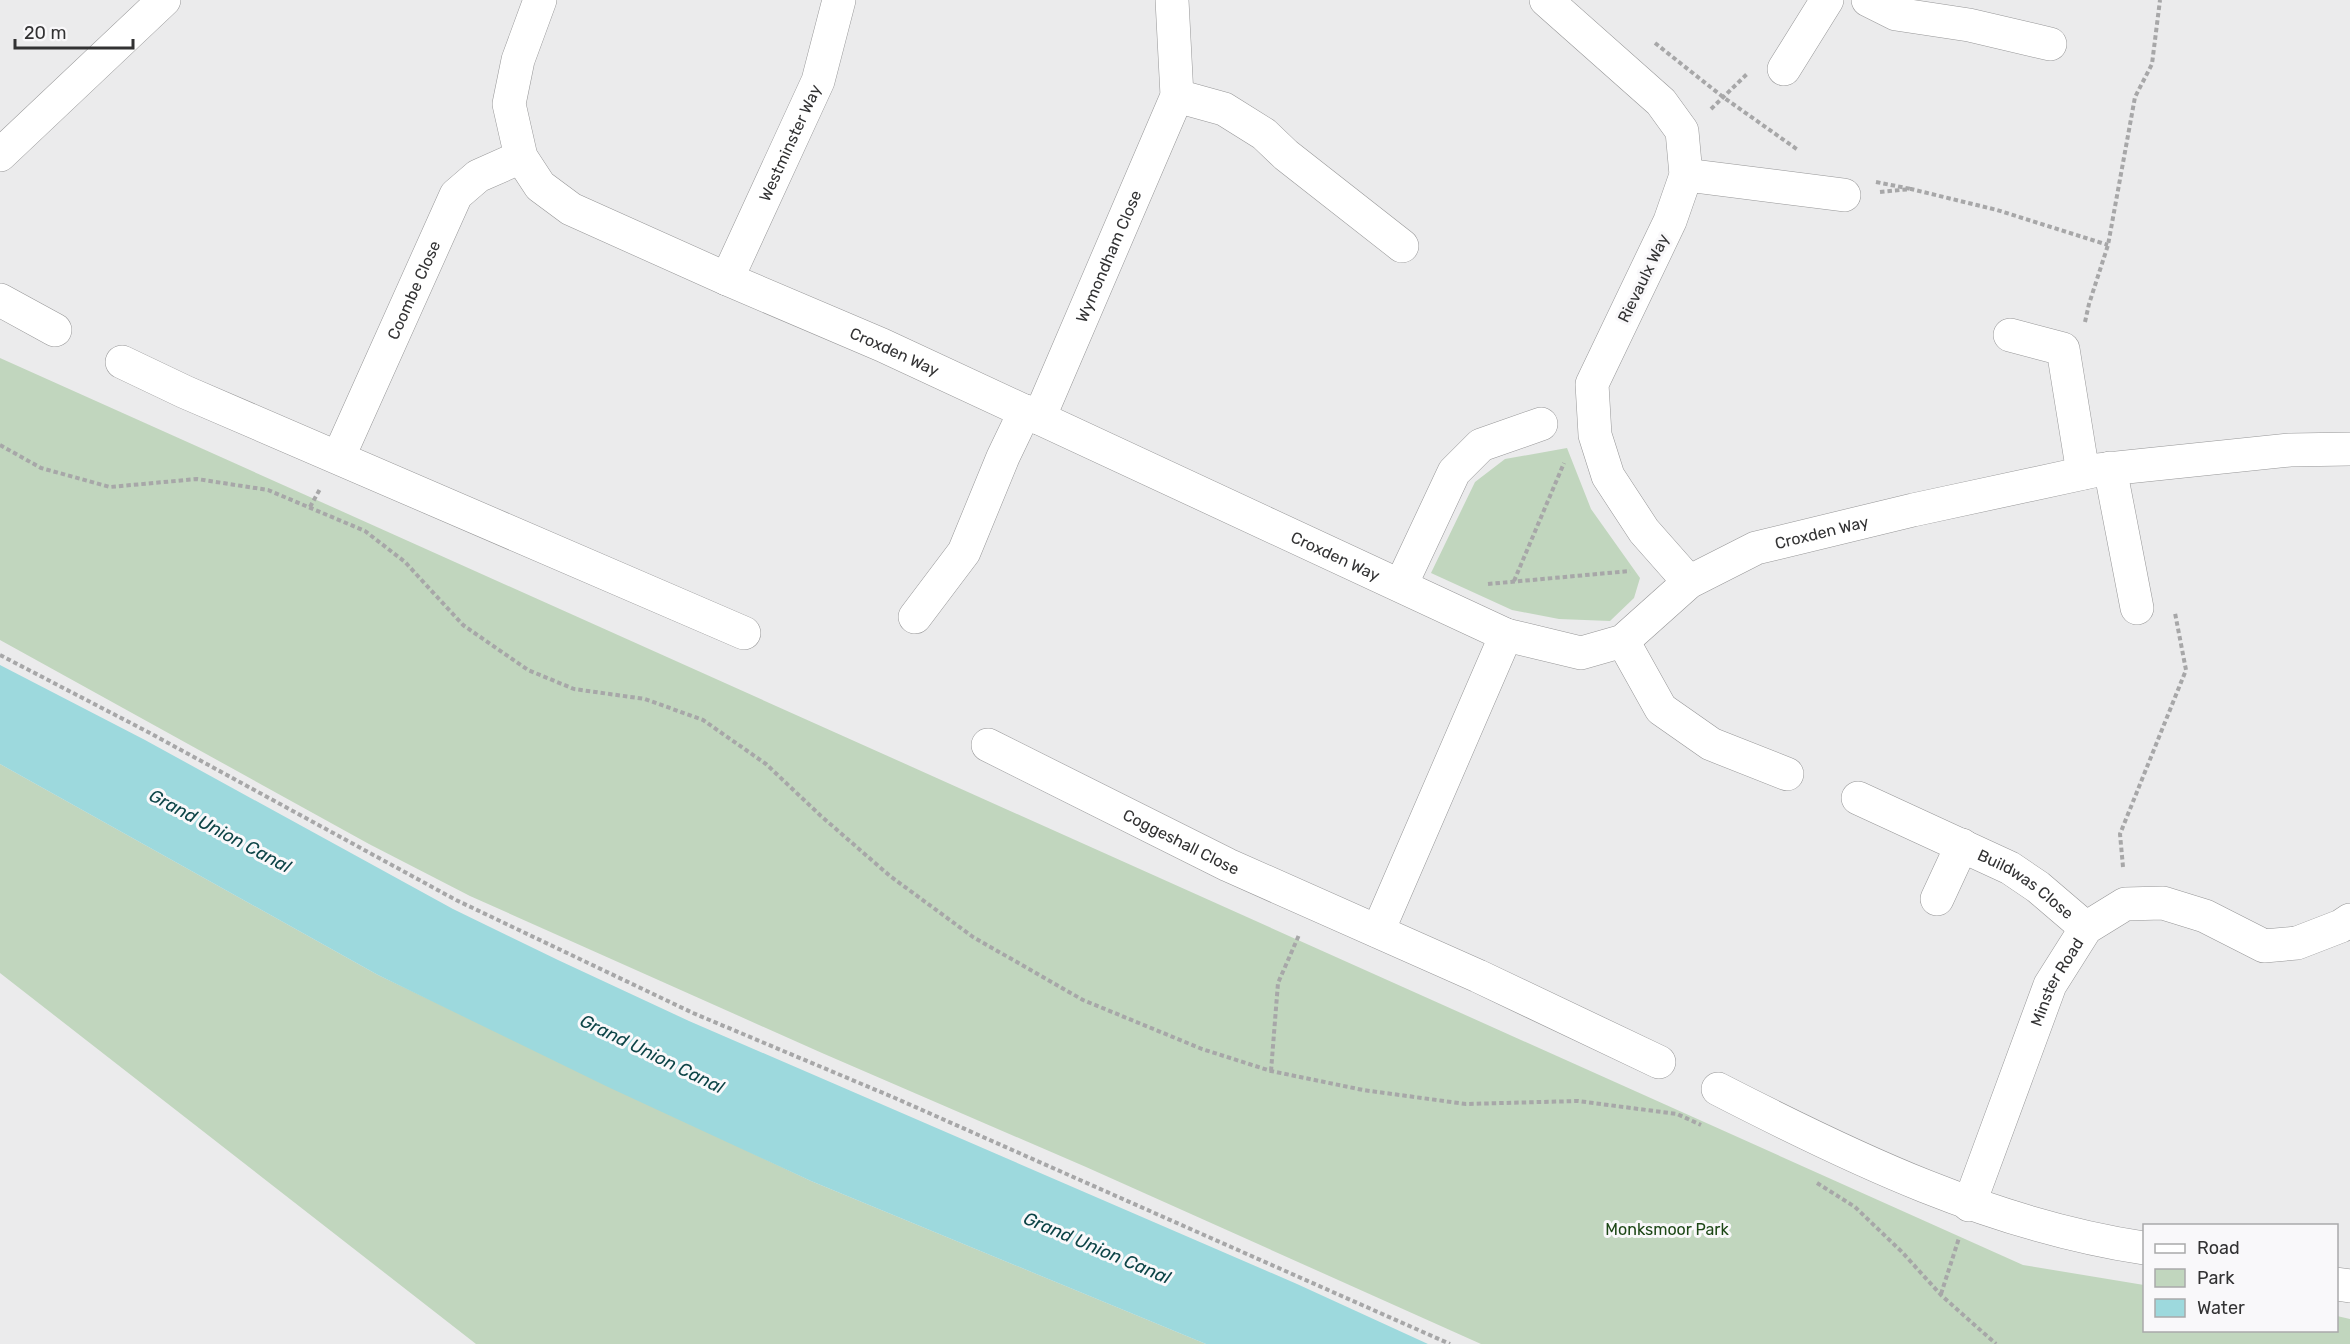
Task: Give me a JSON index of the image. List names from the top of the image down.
{
  "streets": {
    "street": [
      "Westminster Way",
      "Wymondham Close",
      "Rievaulx Way",
      "Coombe Close",
      "Croxden Way",
      "Coggeshall Close",
      "Buildwas Close",
      "Minster Road"
    ]
  },
  "crossings": [
    ["Westminster Way", "Croxden Way"],
    ["Wymondham Close", "Croxden Way"],
    ["Rievaulx Way", "Croxden Way"],
    ["Coombe Close", "Croxden Way"],
    ["Buildwas Close", "Minster Road"]
  ],
  "water": ["Grand Union Canal"],
  "parks": ["Monksmoor Park"],
  "legend": ["Road", "Park", "Water"],
  "scale_bar": "20 m"
}
